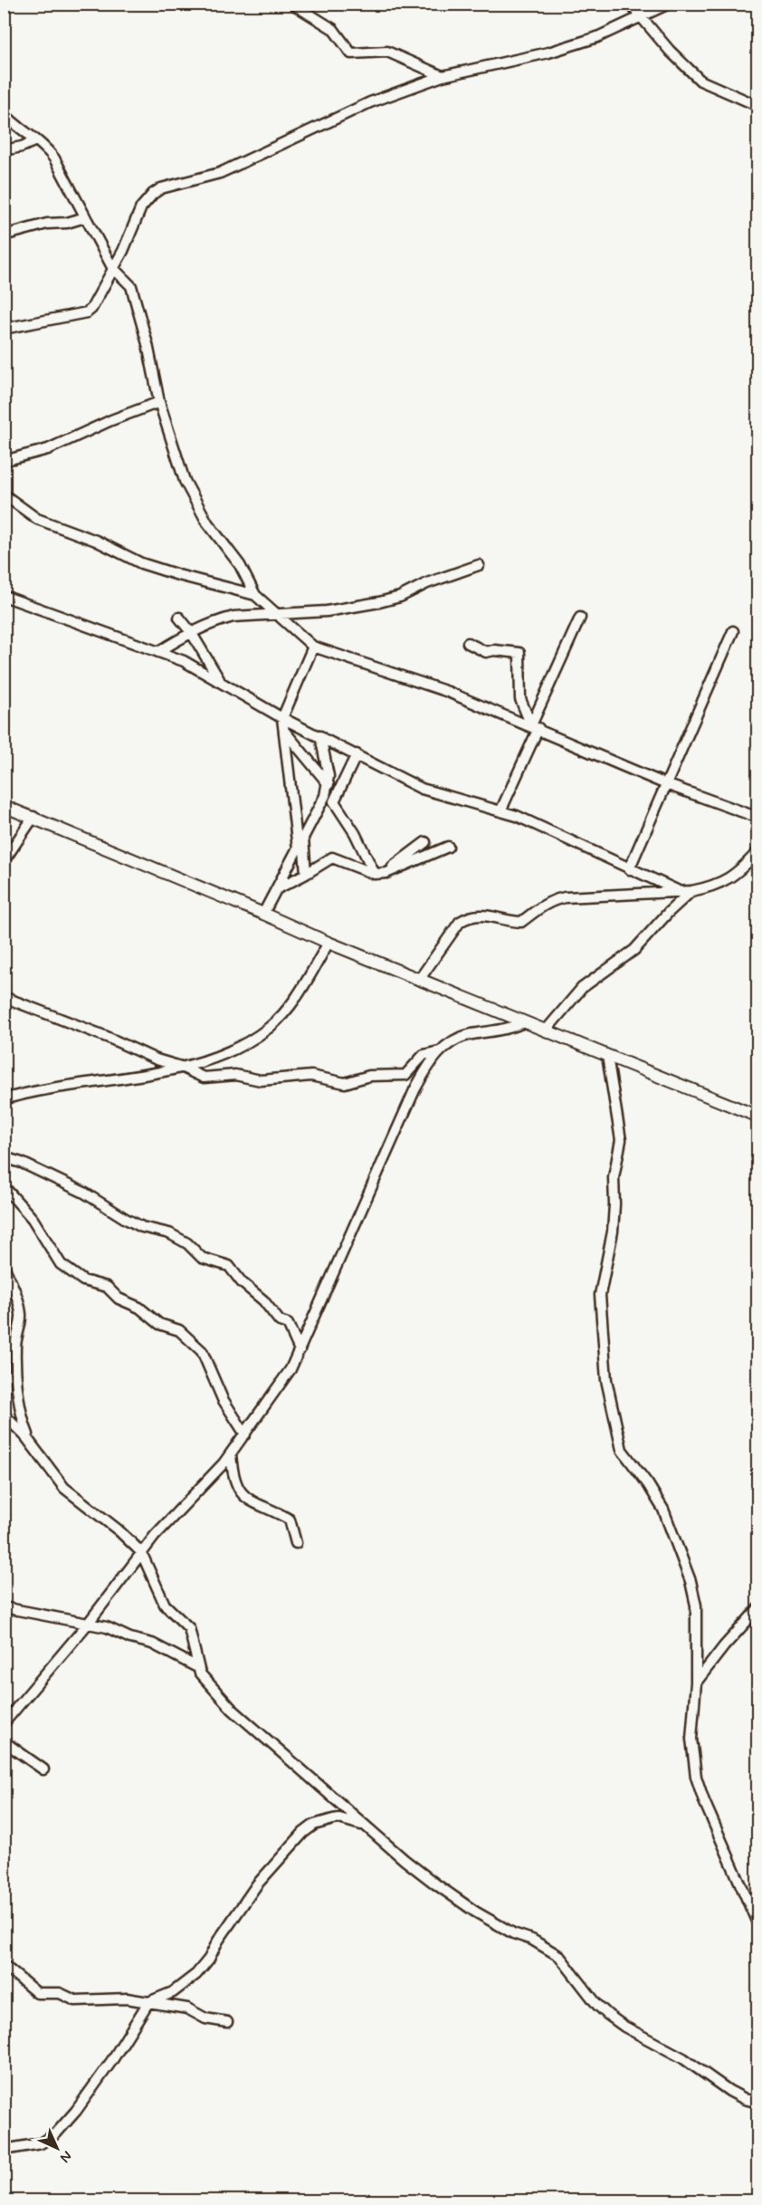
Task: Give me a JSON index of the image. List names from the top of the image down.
{
  "north": "bottom right"
}
